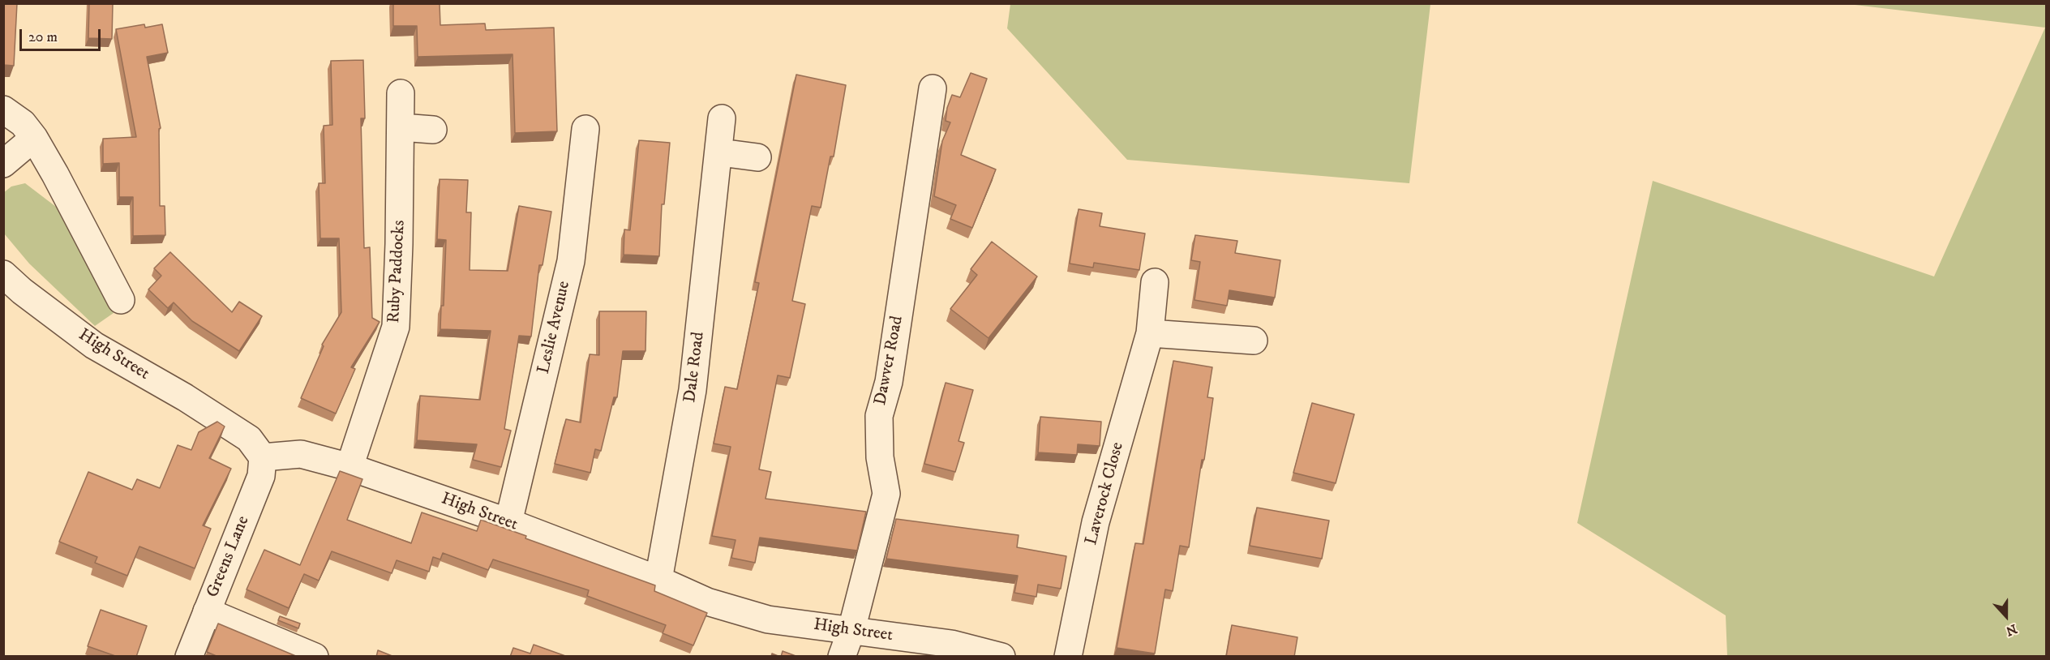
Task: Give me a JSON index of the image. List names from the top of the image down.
{
  "streets": {
    "street": [
      "Ruby Paddocks",
      "Leslie Avenue",
      "High Street",
      "Dawver Road",
      "Dale Road",
      "Laverock Close",
      "Greens Lane"
    ]
  },
  "crossings": [
    ["Ruby Paddocks", "High Street"],
    ["Leslie Avenue", "High Street"],
    ["High Street", "Dawver Road"],
    ["High Street", "Dale Road"],
    ["High Street", "Greens Lane"]
  ],
  "scale_bar": "20 m",
  "north": "bottom"
}
